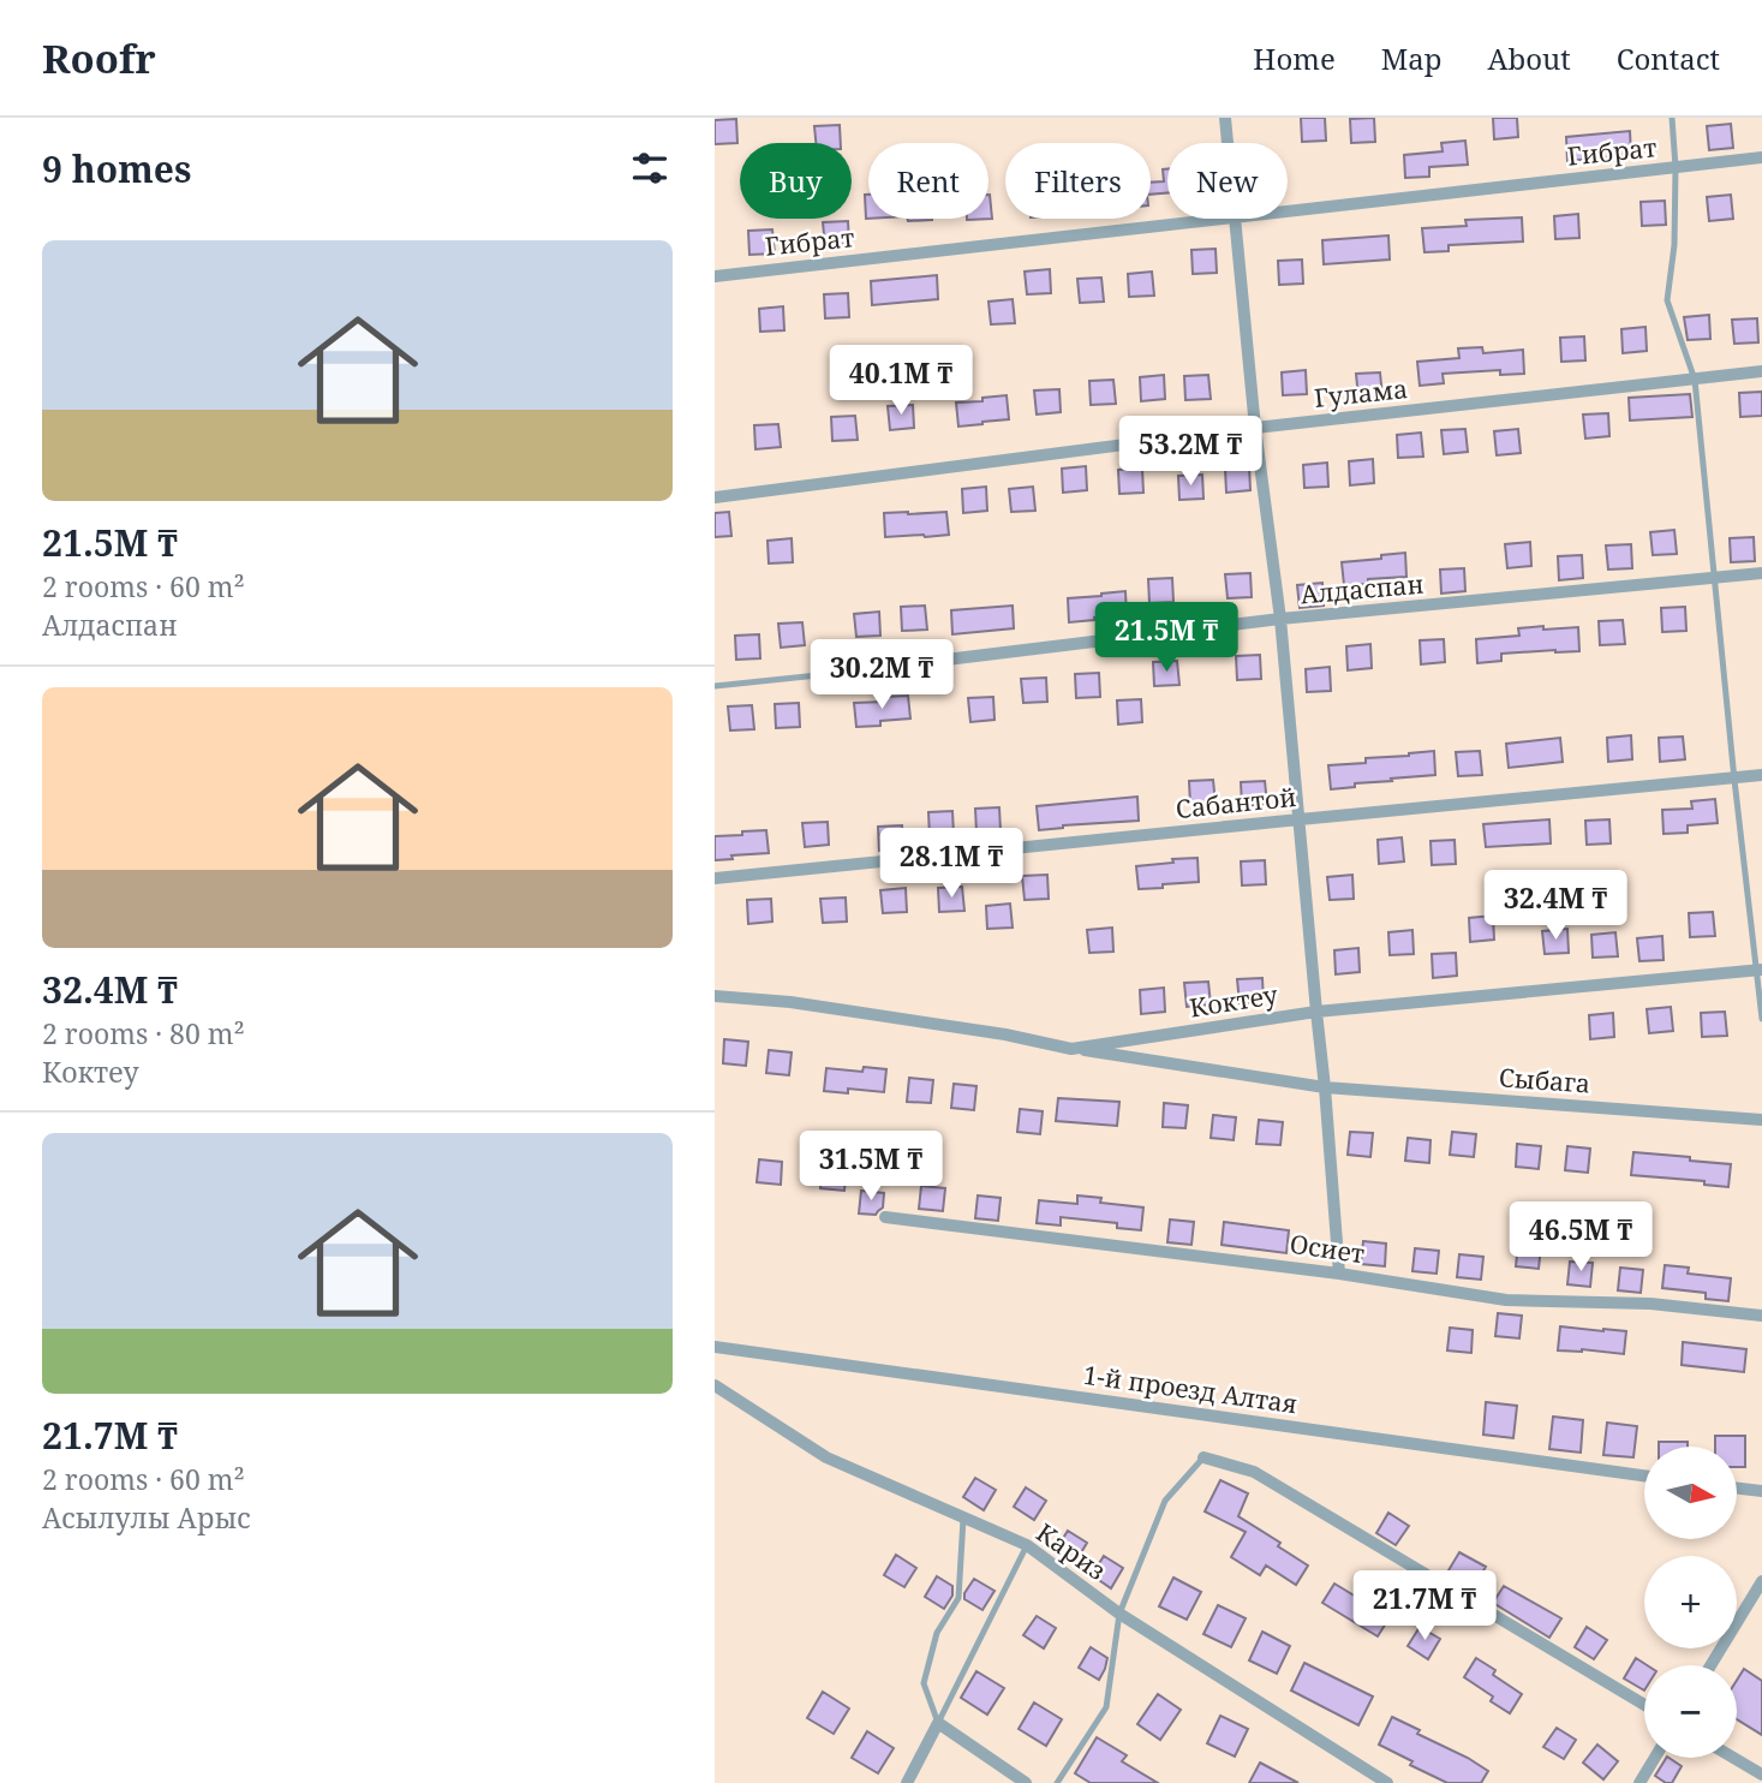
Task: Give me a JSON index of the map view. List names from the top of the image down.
{
  "streets": {
    "street": [
      "Гибрат",
      "Гулама",
      "Алдаспан",
      "Сабантой",
      "Коктеу",
      "Сыбага",
      "Осиет",
      "1-й проезд Алтая",
      "Кариз"
    ]
  },
  "crossings": [
    ["Коктеу", "Сыбага"]
  ],
  "north": "right",
  "page": {
    "header": "Roofr",
    "nav": [
      "Home",
      "Map",
      "About",
      "Contact"
    ],
    "heading": "9 homes",
    "chip": [
      "Buy",
      "Rent",
      "Filters",
      "New"
    ],
    "list": [
      {
        "name": "21.5M ₸",
        "note": "2 rooms · 60 m² · Алдаспан"
      },
      {
        "name": "32.4M ₸",
        "note": "2 rooms · 80 m² · Коктеу"
      },
      {
        "name": "21.7M ₸",
        "note": "2 rooms · 60 m² · Асылулы Арыс"
      }
    ],
    "price": [
      "40.1M ₸",
      "53.2M ₸",
      "21.5M ₸",
      "30.2M ₸",
      "28.1M ₸",
      "32.4M ₸",
      "31.5M ₸",
      "46.5M ₸",
      "21.7M ₸"
    ],
    "map_buttons": ["+", "−"]
  }
}
